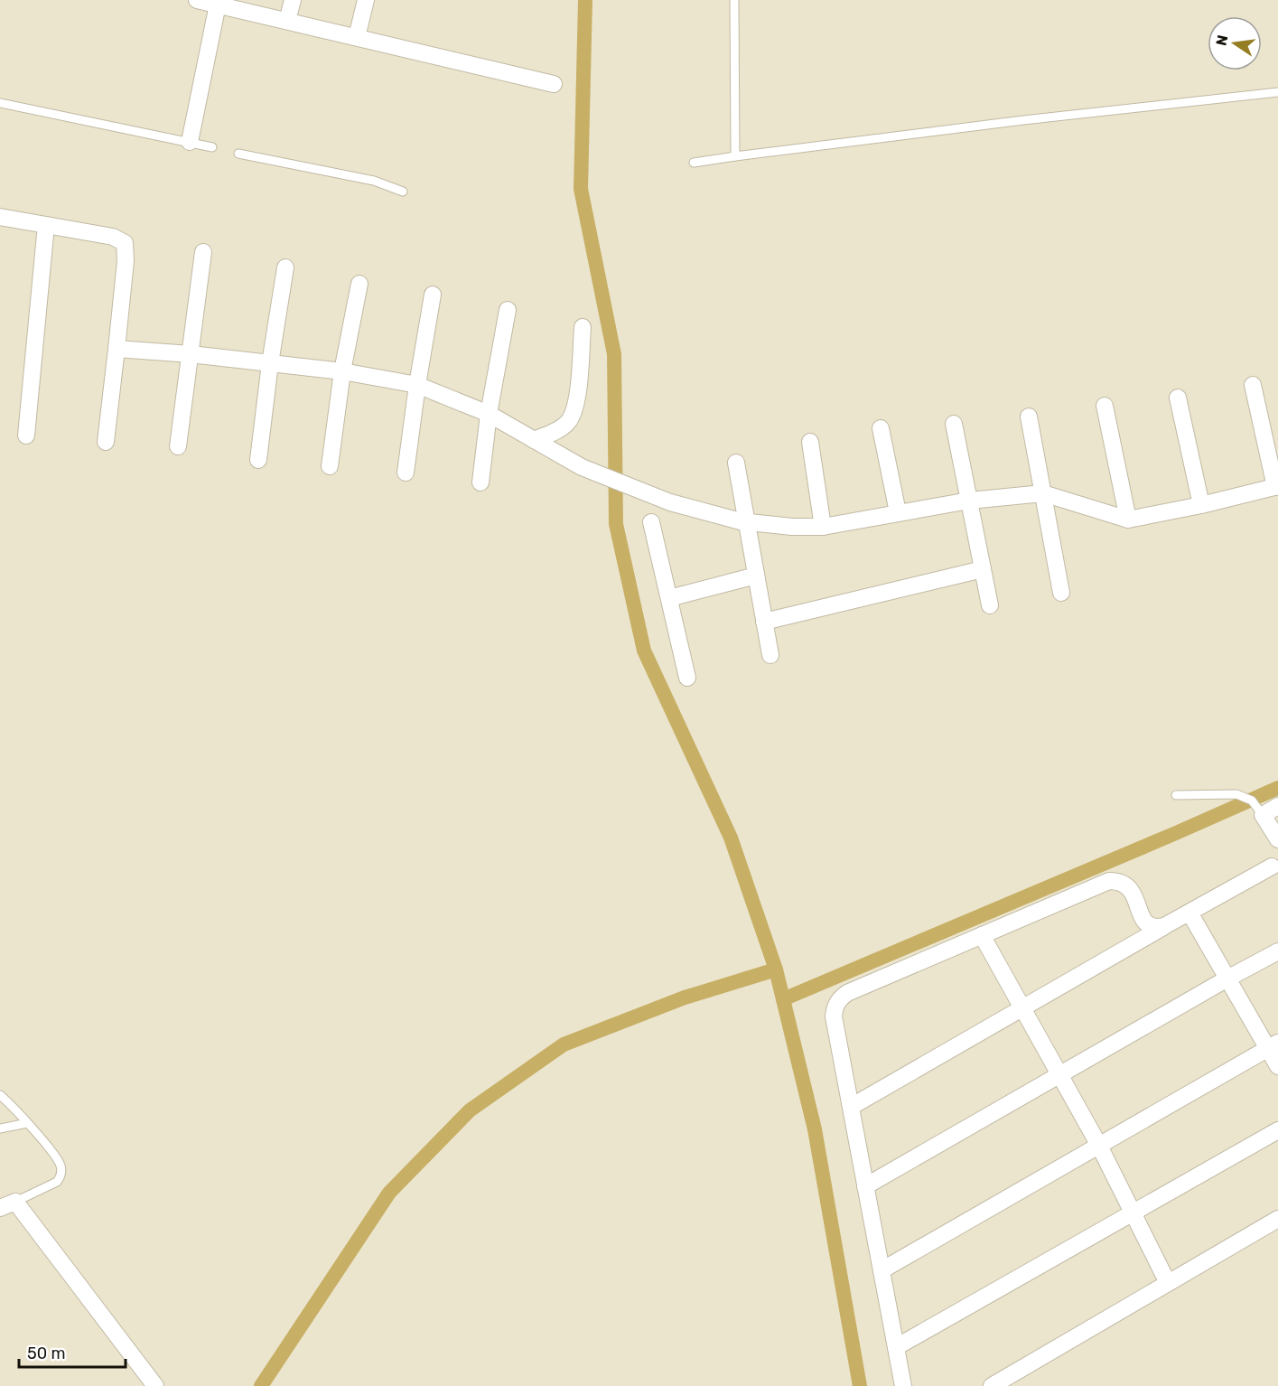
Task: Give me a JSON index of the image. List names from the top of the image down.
{
  "scale_bar": "50 m",
  "north": "left"
}
